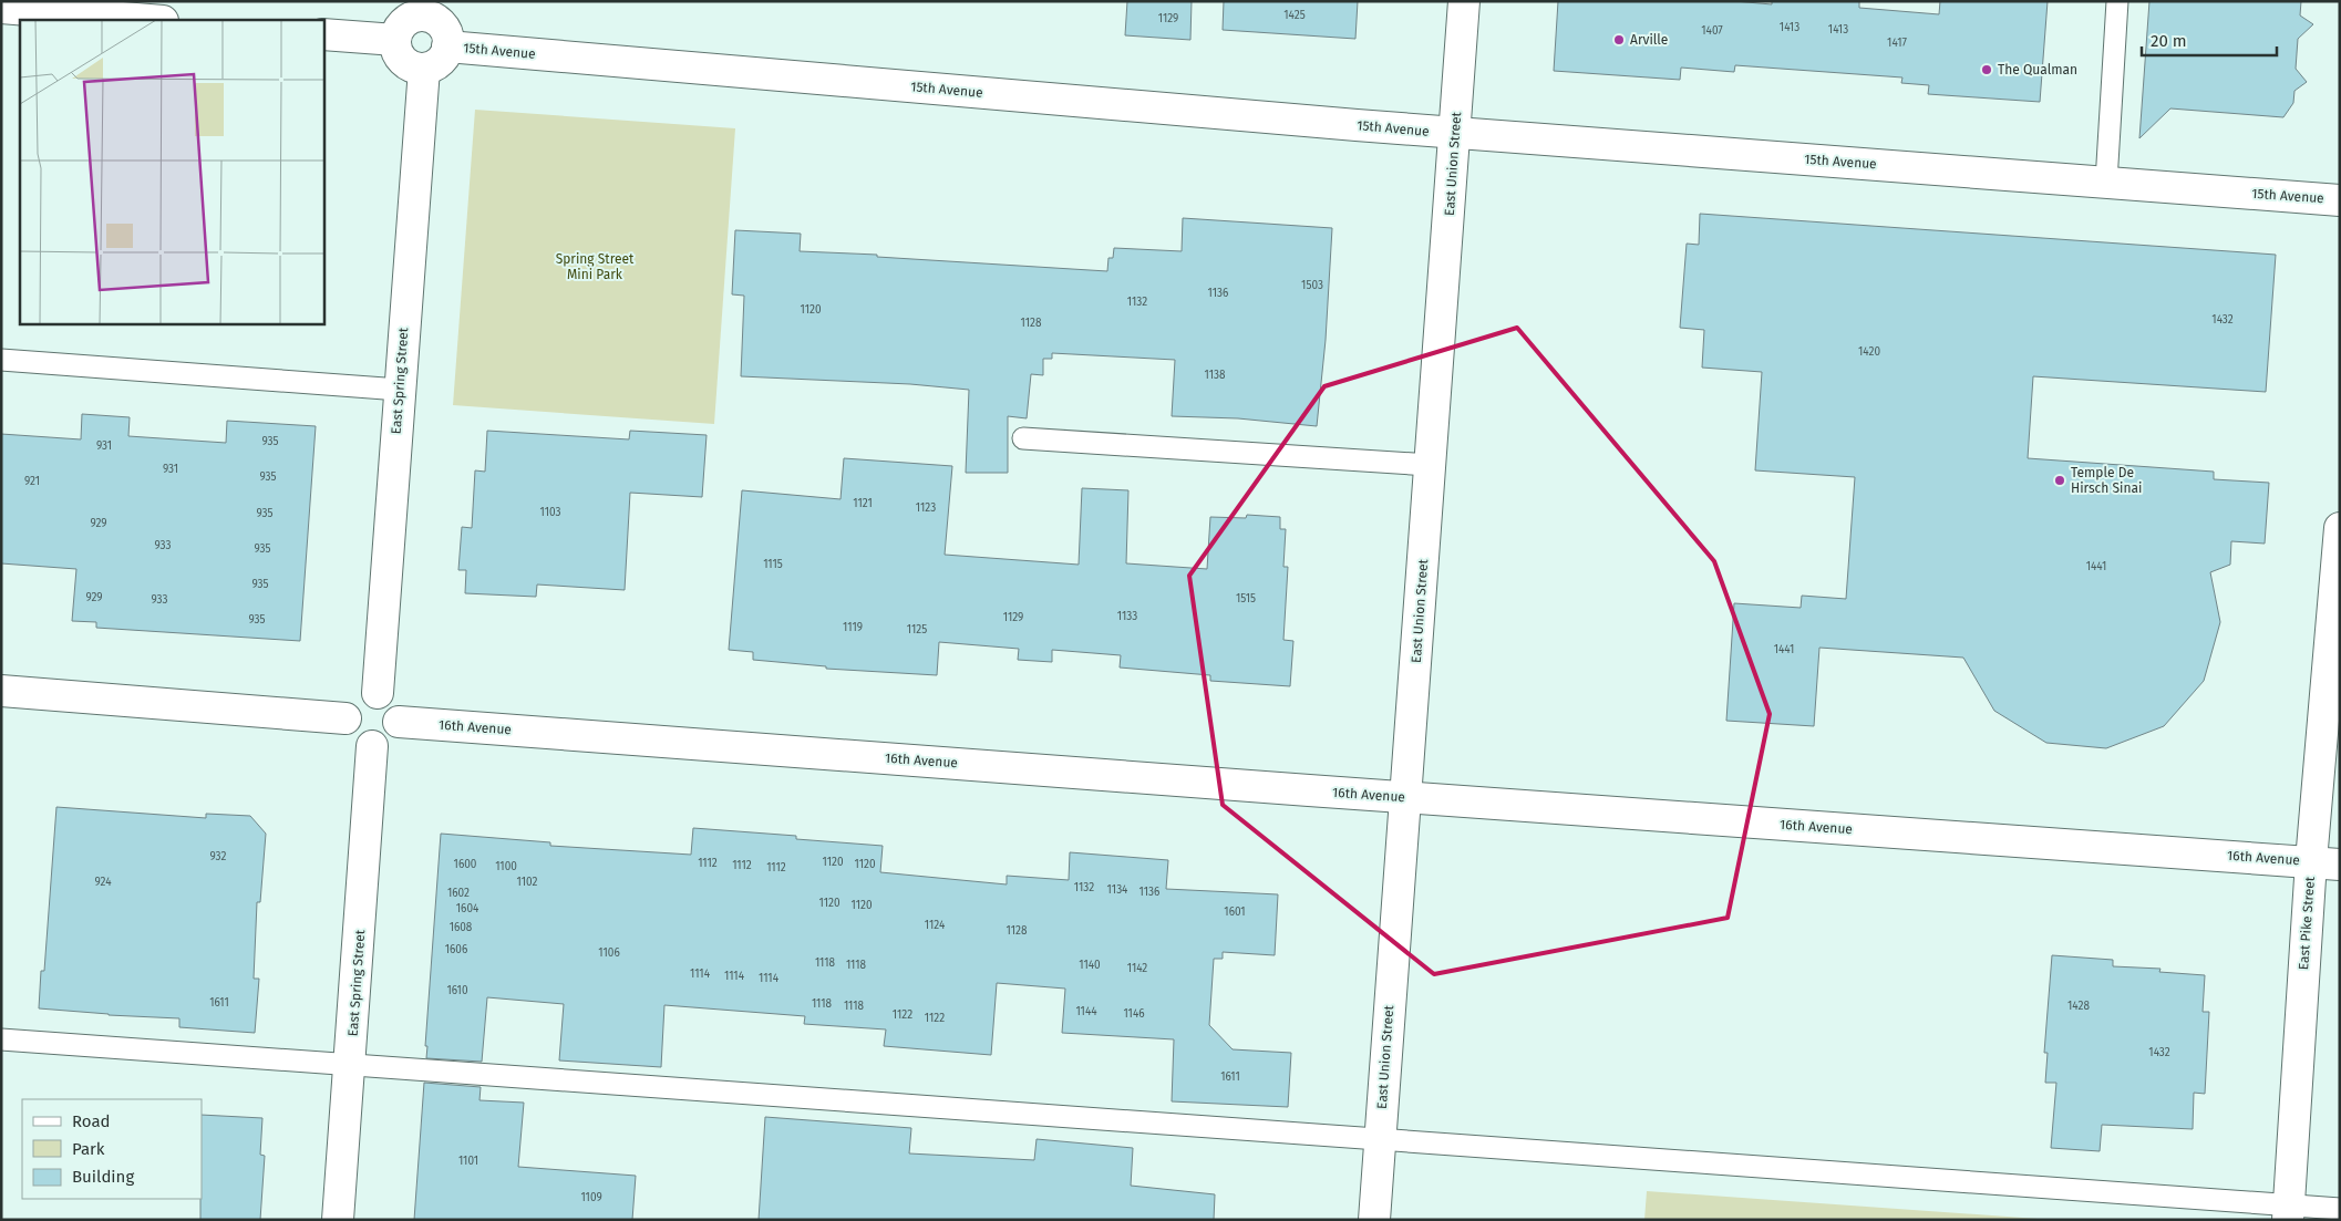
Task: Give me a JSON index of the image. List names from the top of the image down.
{
  "streets": {
    "street": [
      "15th Avenue",
      "East Union Street",
      "East Spring Street",
      "16th Avenue",
      "East Pike Street"
    ]
  },
  "crossings": [
    ["15th Avenue", "East Union Street"],
    ["15th Avenue", "East Spring Street"],
    ["East Union Street", "16th Avenue"],
    ["East Spring Street", "16th Avenue"],
    ["16th Avenue", "East Pike Street"]
  ],
  "parks": ["Spring Street Mini Park"],
  "places": ["Arville", "The Qualman", "Temple De Hirsch Sinai"],
  "house_numbers": [
    "1425",
    "1129",
    "1413",
    "1413",
    "1407",
    "1417",
    "1503",
    "1136",
    "1132",
    "1120",
    "1432",
    "1128",
    "1420",
    "1138",
    "935",
    "931",
    "931",
    "935",
    "921",
    "1121",
    "1123",
    "1103",
    "935",
    "929",
    "933",
    "935",
    "1115",
    "1441",
    "935",
    "929",
    "1515",
    "933",
    "1133",
    "1129",
    "935",
    "1119",
    "1125",
    "1441",
    "932",
    "1120",
    "1112",
    "1600",
    "1120",
    "1112",
    "1100",
    "1112",
    "924",
    "1102",
    "1132",
    "1134",
    "1136",
    "1602",
    "1120",
    "1120",
    "1604",
    "1601",
    "1124",
    "1608",
    "1128",
    "1606",
    "1106",
    "1118",
    "1118",
    "1140",
    "1142",
    "1114",
    "1114",
    "1114",
    "1610",
    "1611",
    "1118",
    "1118",
    "1428",
    "1144",
    "1146",
    "1122",
    "1122",
    "1432",
    "1611",
    "1101",
    "1109"
  ],
  "legend": ["Road", "Park", "Building"],
  "scale_bar": "20 m"
}
